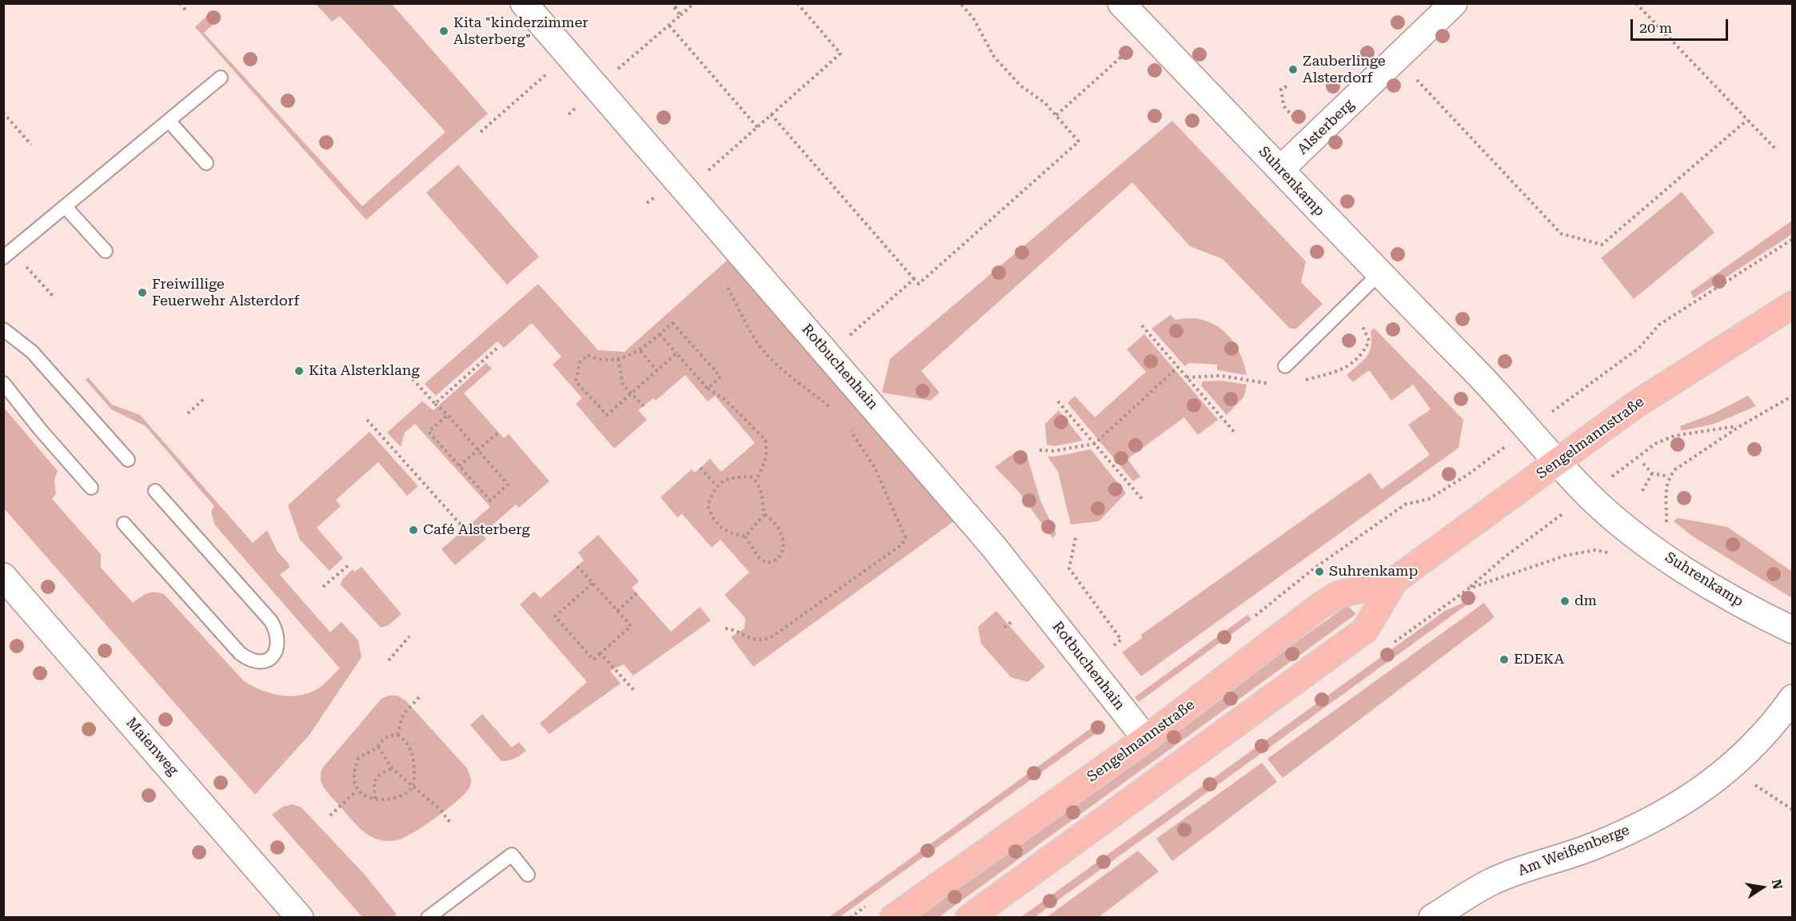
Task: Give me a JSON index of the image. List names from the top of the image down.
{
  "streets": {
    "main road": ["Sengelmannstraße"],
    "street": [
      "Alsterberg",
      "Suhrenkamp",
      "Rotbuchenhain",
      "Maienweg",
      "Am Weißenberge"
    ]
  },
  "crossings": [
    ["Alsterberg", "Suhrenkamp"],
    ["Suhrenkamp", "Sengelmannstraße"],
    ["Rotbuchenhain", "Sengelmannstraße"]
  ],
  "places": [
    "Kita \"kinderzimmer Alsterberg\"",
    "Zauberlinge Alsterdorf",
    "Freiwillige Feuerwehr Alsterdorf",
    "Kita Alsterklang",
    "Café Alsterberg",
    "Suhrenkamp",
    "dm",
    "EDEKA"
  ],
  "scale_bar": "20 m",
  "north": "right"
}
